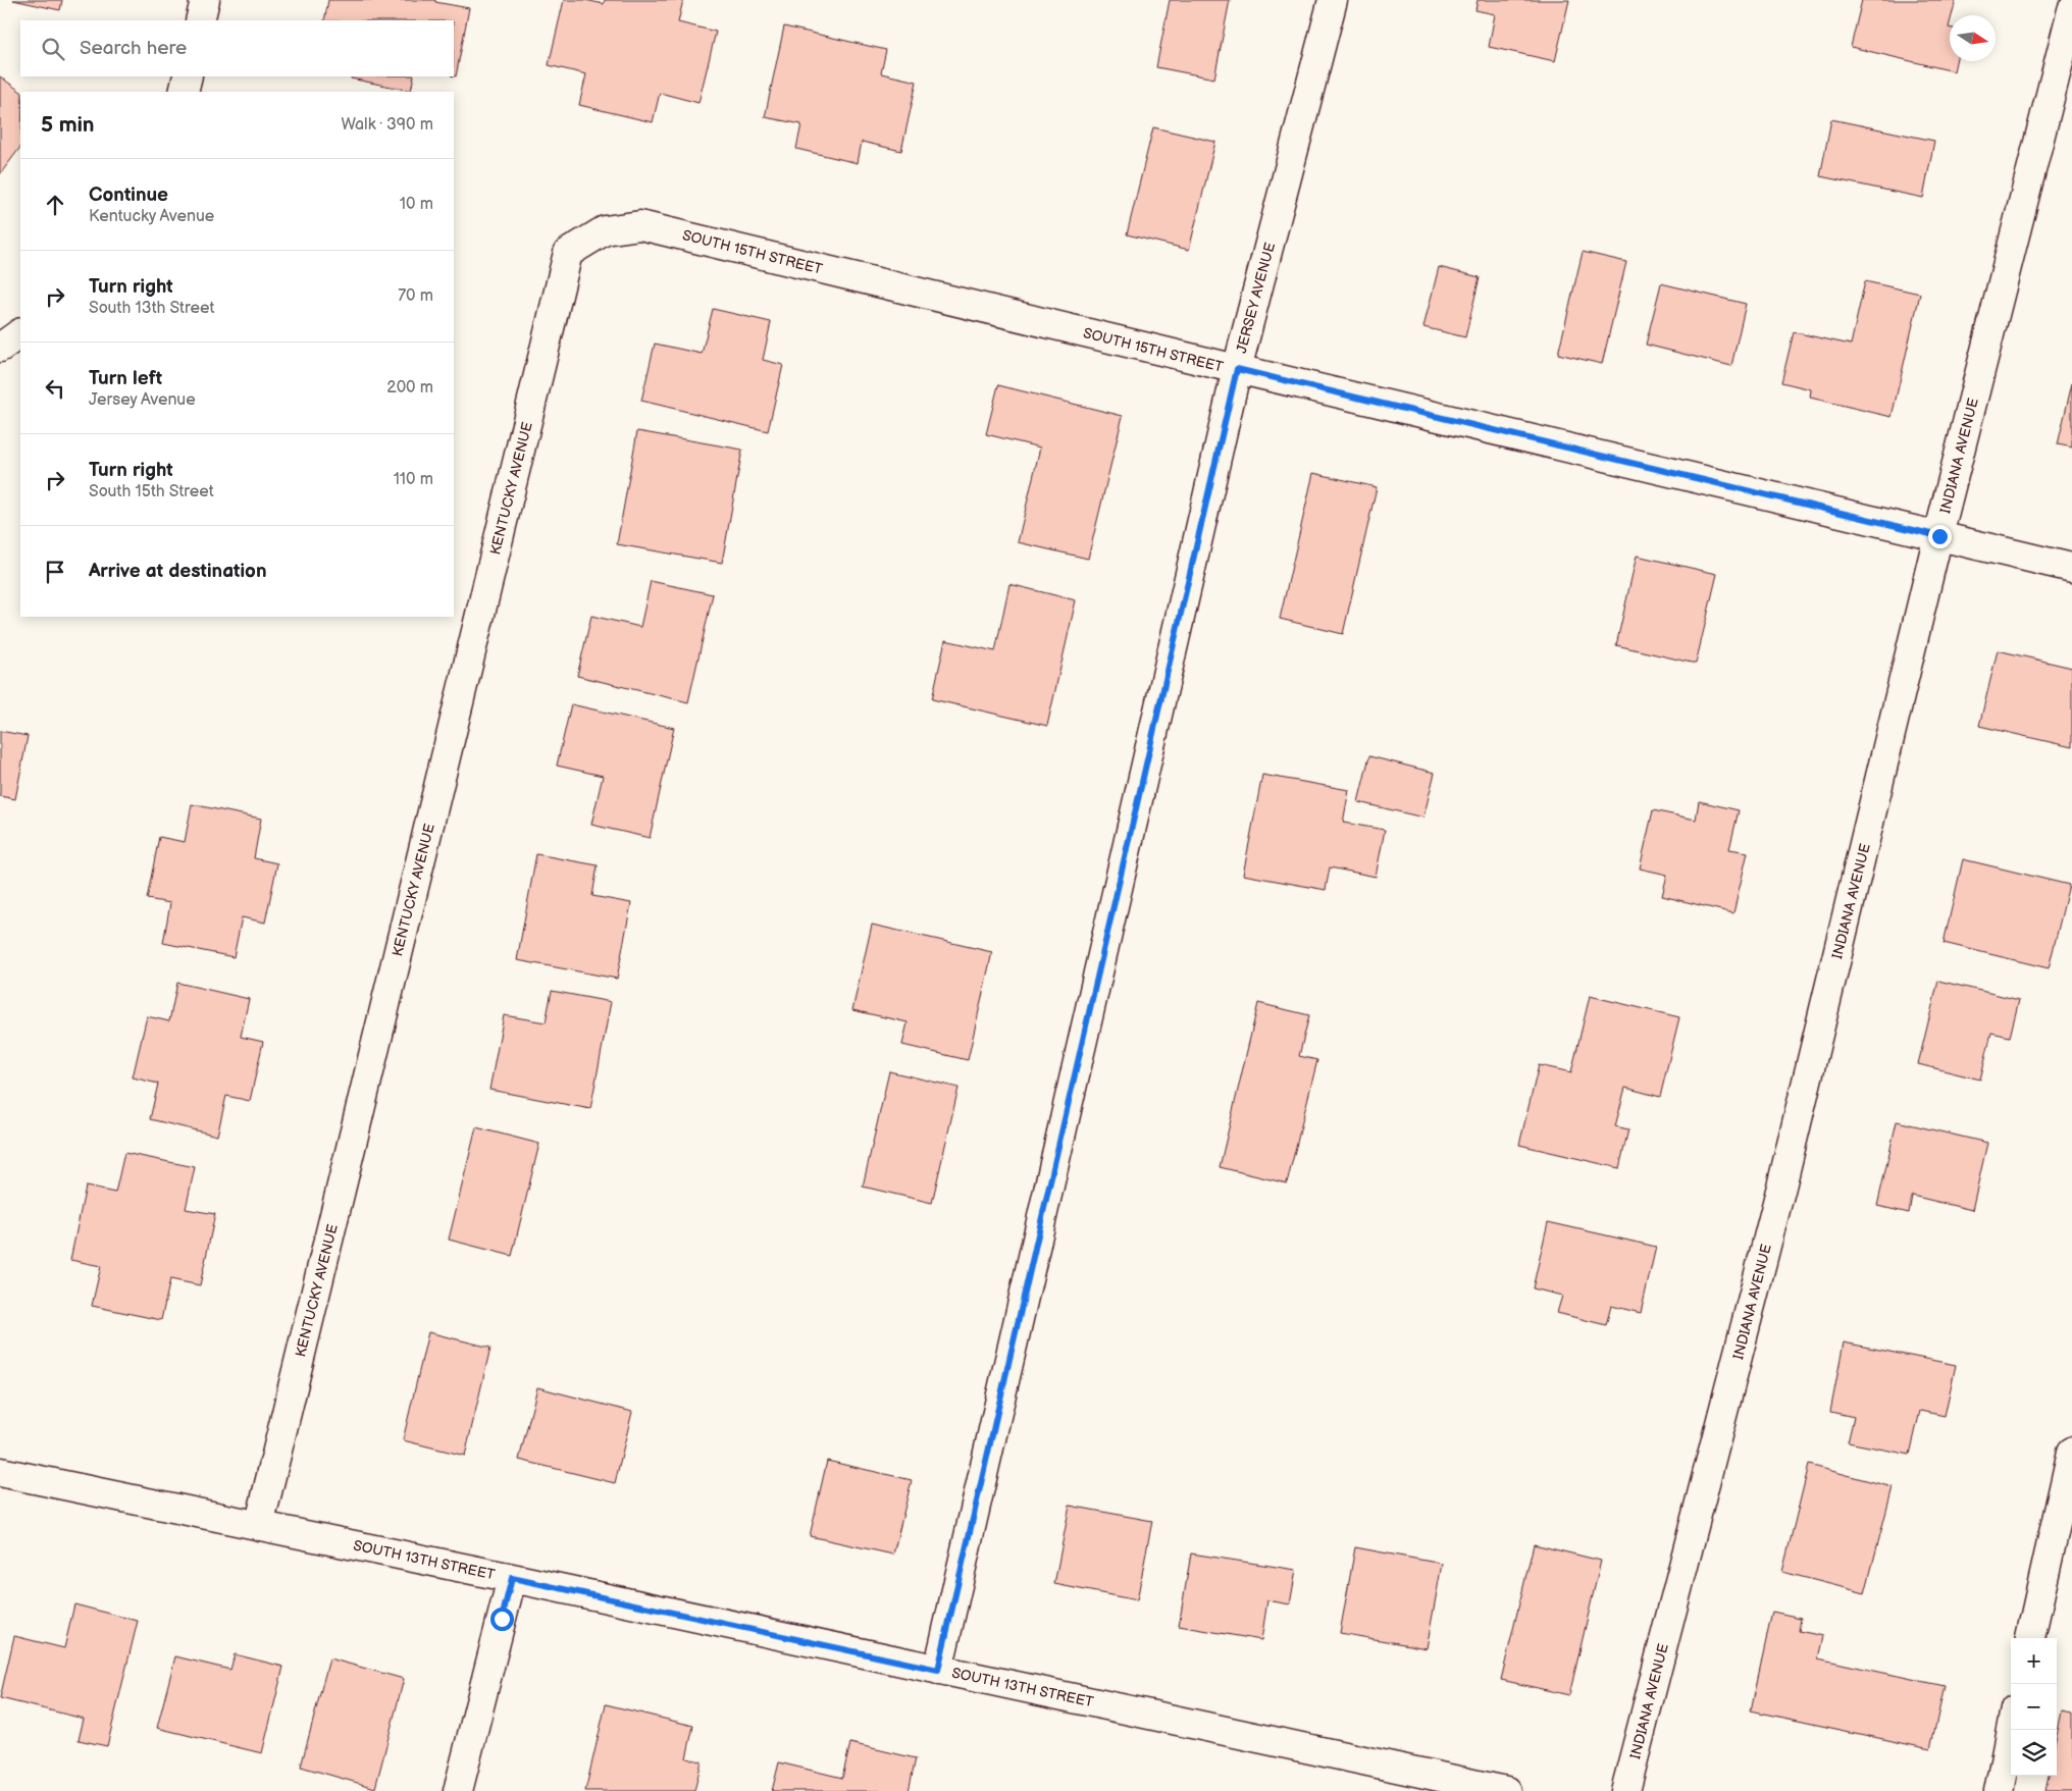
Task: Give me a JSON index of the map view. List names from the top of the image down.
{
  "streets": {
    "street": [
      "SOUTH 15TH STREET",
      "JERSEY AVENUE",
      "INDIANA AVENUE",
      "KENTUCKY AVENUE",
      "SOUTH 13TH STREET"
    ]
  },
  "crossings": [
    ["SOUTH 15TH STREET", "JERSEY AVENUE"],
    ["SOUTH 15TH STREET", "INDIANA AVENUE"],
    ["SOUTH 15TH STREET", "KENTUCKY AVENUE"],
    ["JERSEY AVENUE", "SOUTH 13TH STREET"],
    ["KENTUCKY AVENUE", "SOUTH 13TH STREET"]
  ],
  "north": "right",
  "page": {
    "search": "Search here",
    "heading": ["5 min", "Walk · 390 m"],
    "list": [
      ["Continue", "Kentucky Avenue", "10 m"],
      ["Turn right", "South 13th Street", "70 m"],
      ["Turn left", "Jersey Avenue", "200 m"],
      ["Turn right", "South 15th Street", "110 m"],
      "Arrive at destination"
    ],
    "map_buttons": ["+", "−"]
  }
}
